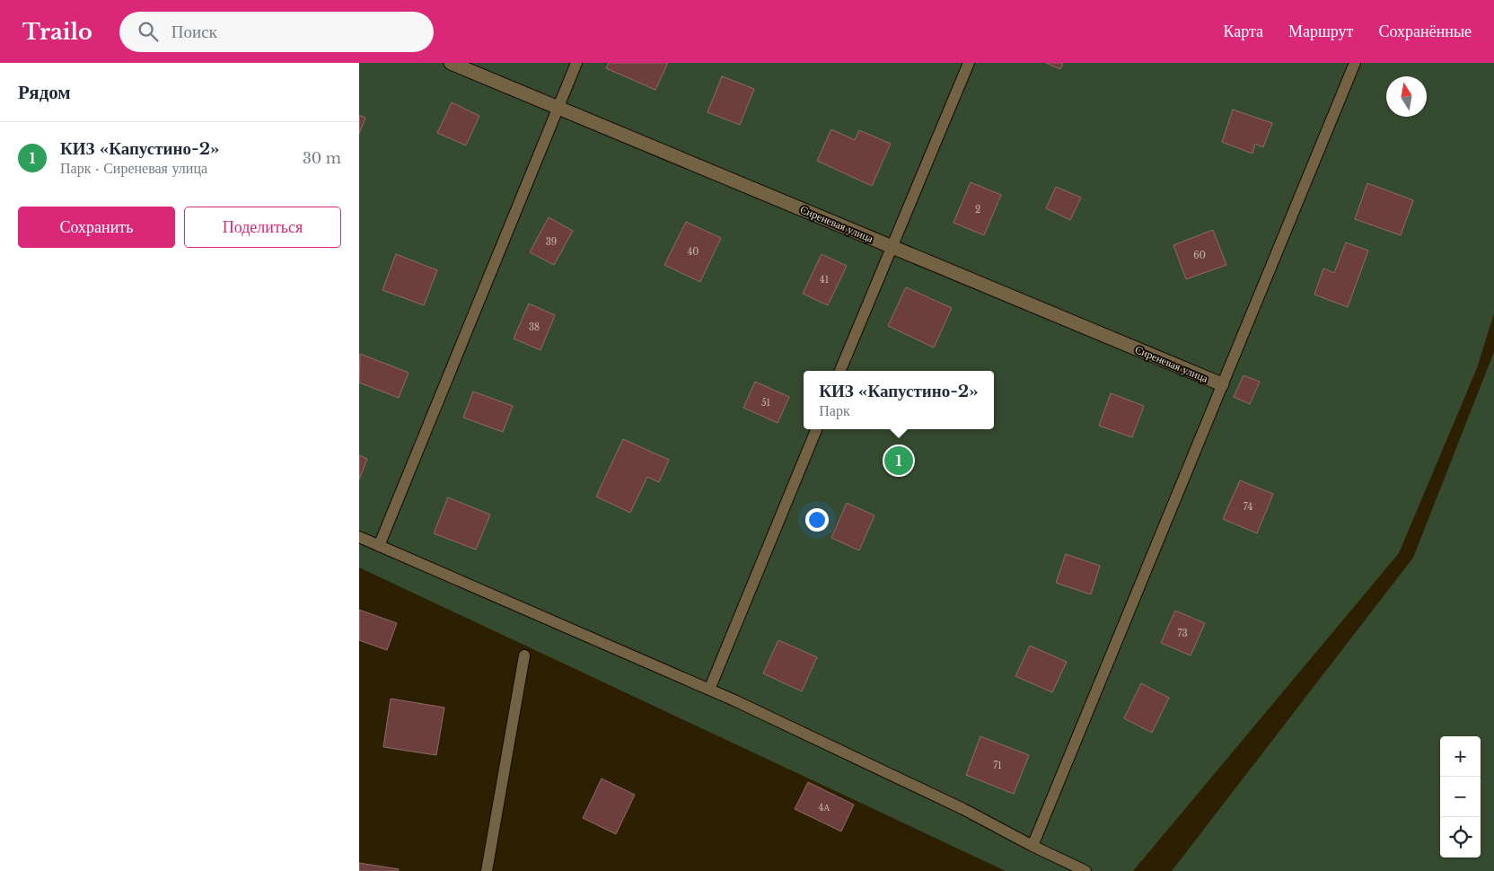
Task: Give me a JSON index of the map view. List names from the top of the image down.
{
  "streets": {
    "street": ["Сиреневая улица"]
  },
  "house_numbers": [
    "2",
    "39",
    "40",
    "60",
    "41",
    "38",
    "51",
    "74",
    "73",
    "71",
    "4А"
  ],
  "north": "top",
  "page": {
    "header": "Trailo",
    "search": "Поиск",
    "nav": ["Карта", "Маршрут", "Сохранённые"],
    "heading": "Рядом",
    "list": [
      {
        "mark": "1",
        "name": "КИЗ «Капустино-2»",
        "note": "Парк · Сиреневая улица",
        "value": "30 m"
      }
    ],
    "buttons": ["Сохранить", "Поделиться"],
    "popup": ["КИЗ «Капустино-2»", "Парк"],
    "pins": "1",
    "map_buttons": ["+", "−"]
  }
}
